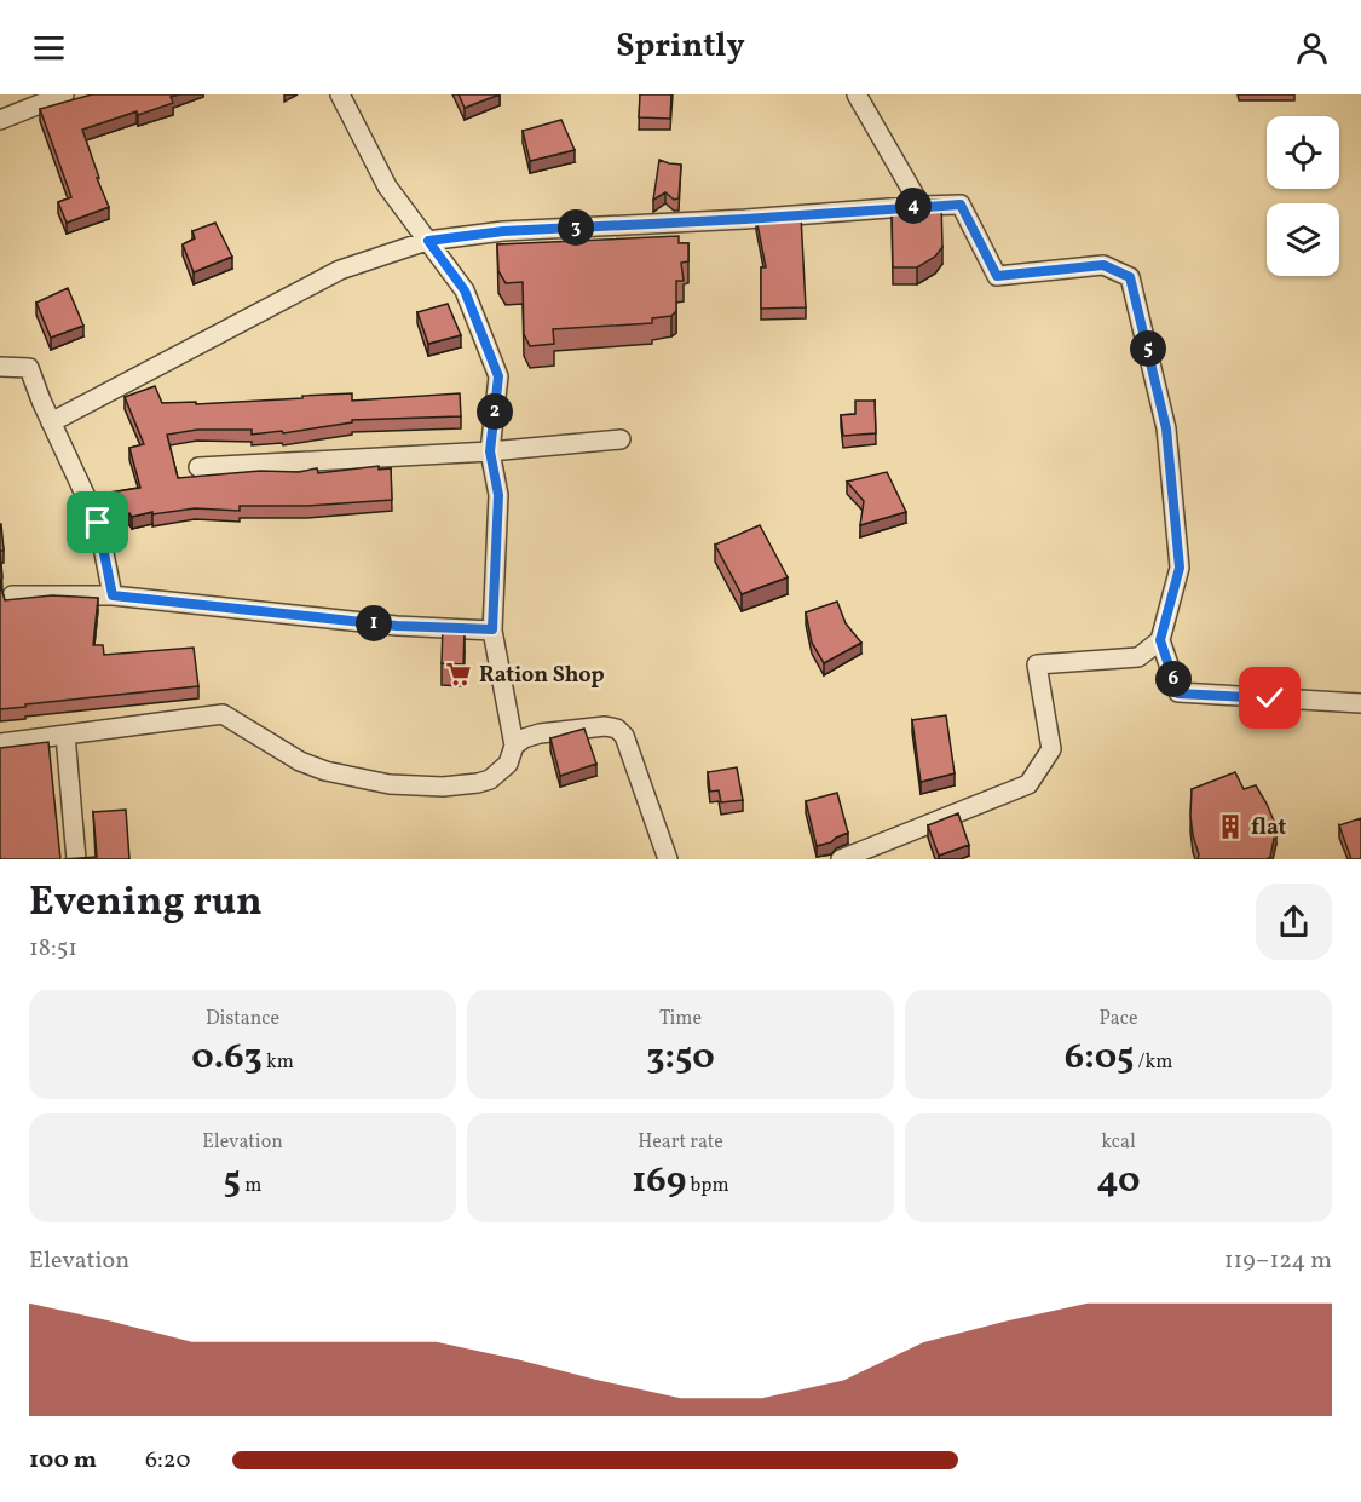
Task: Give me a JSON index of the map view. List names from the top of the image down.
{
  "places": {
    "supermarket": ["Ration Shop"],
    "building": ["flat"]
  },
  "page": {
    "header": "Sprintly",
    "pins": [
      "4",
      "3",
      "5",
      "2",
      "1",
      "6"
    ],
    "heading": ["Evening run", "18:51"],
    "stats": [
      ["Distance", "0.63 km"],
      ["Time", "3:50"],
      ["Pace", "6:05 /km"],
      ["Elevation", "5 m"],
      ["Heart rate", "169 bpm"],
      ["kcal", "40"]
    ],
    "chart": ["Elevation", "119–124 m"],
    "list": [
      {
        "name": "100 m",
        "note": "6:20"
      }
    ]
  }
}
